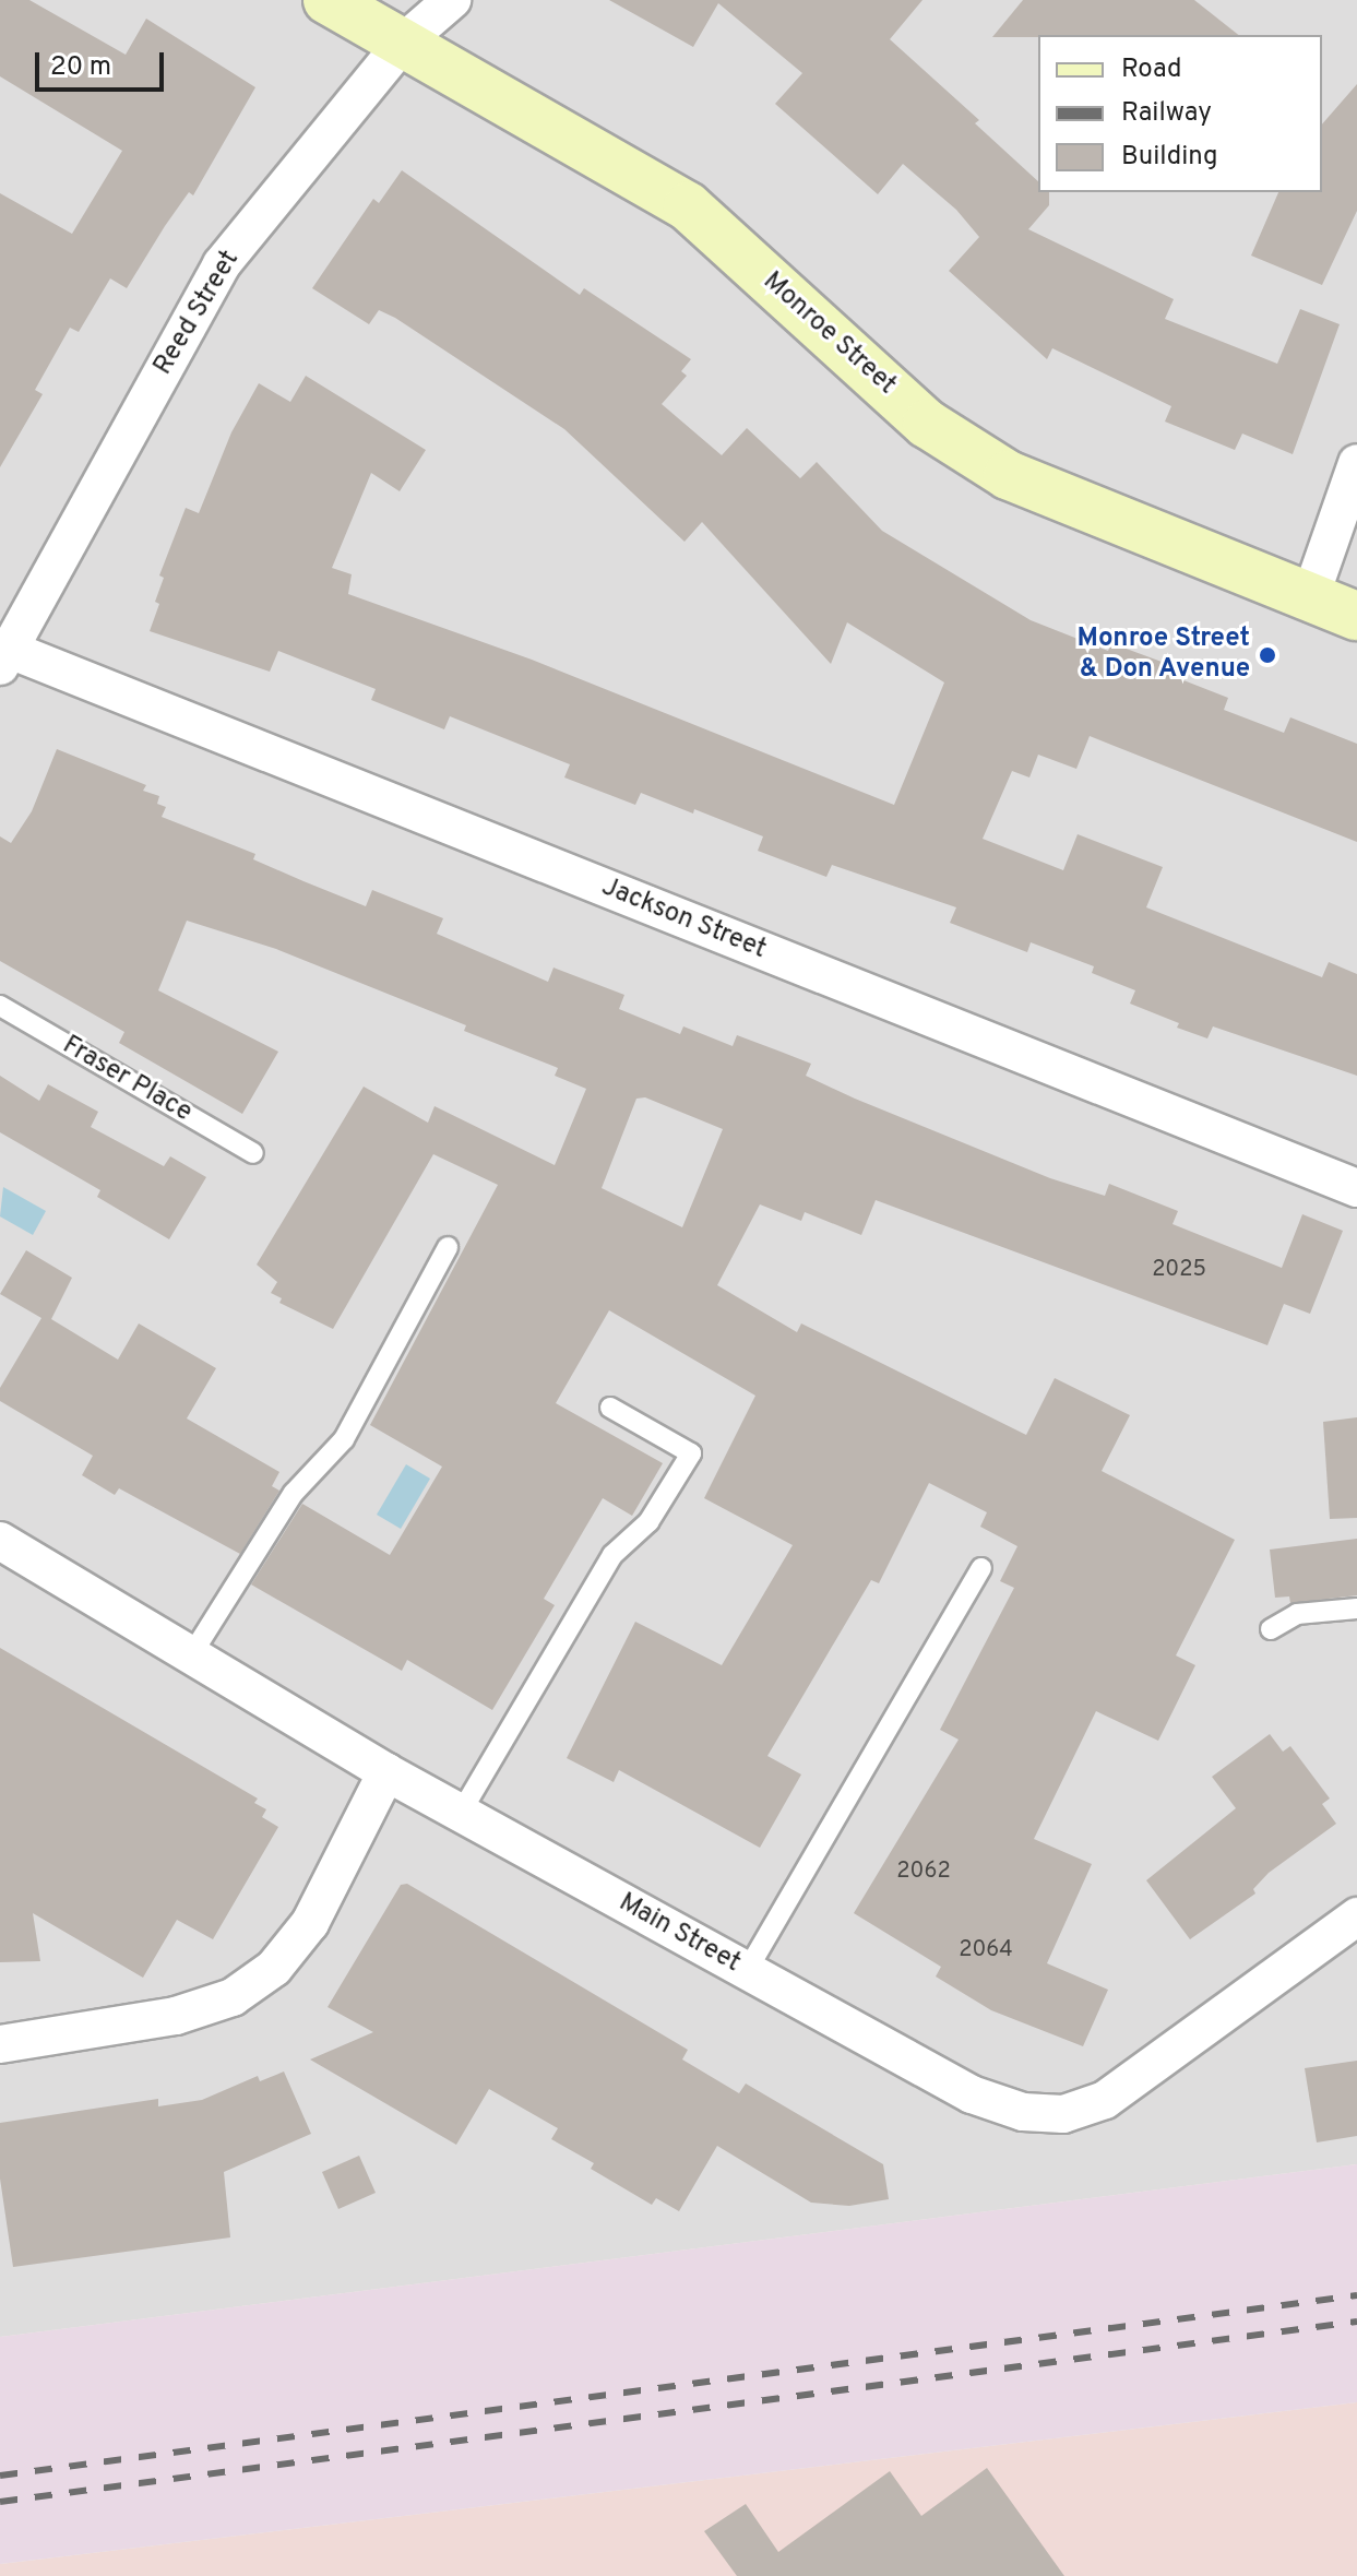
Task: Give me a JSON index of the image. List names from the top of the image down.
{
  "streets": {
    "main road": ["Monroe Street"],
    "street": ["Reed Street", "Jackson Street", "Main Street"],
    "lane": ["Fraser Place"]
  },
  "crossings": [
    ["Reed Street", "Monroe Street"],
    ["Reed Street", "Jackson Street"]
  ],
  "places": ["Monroe Street & Don Avenue"],
  "house_numbers": ["2025", "2062", "2064"],
  "legend": ["Road", "Railway", "Building"],
  "scale_bar": "20 m"
}
